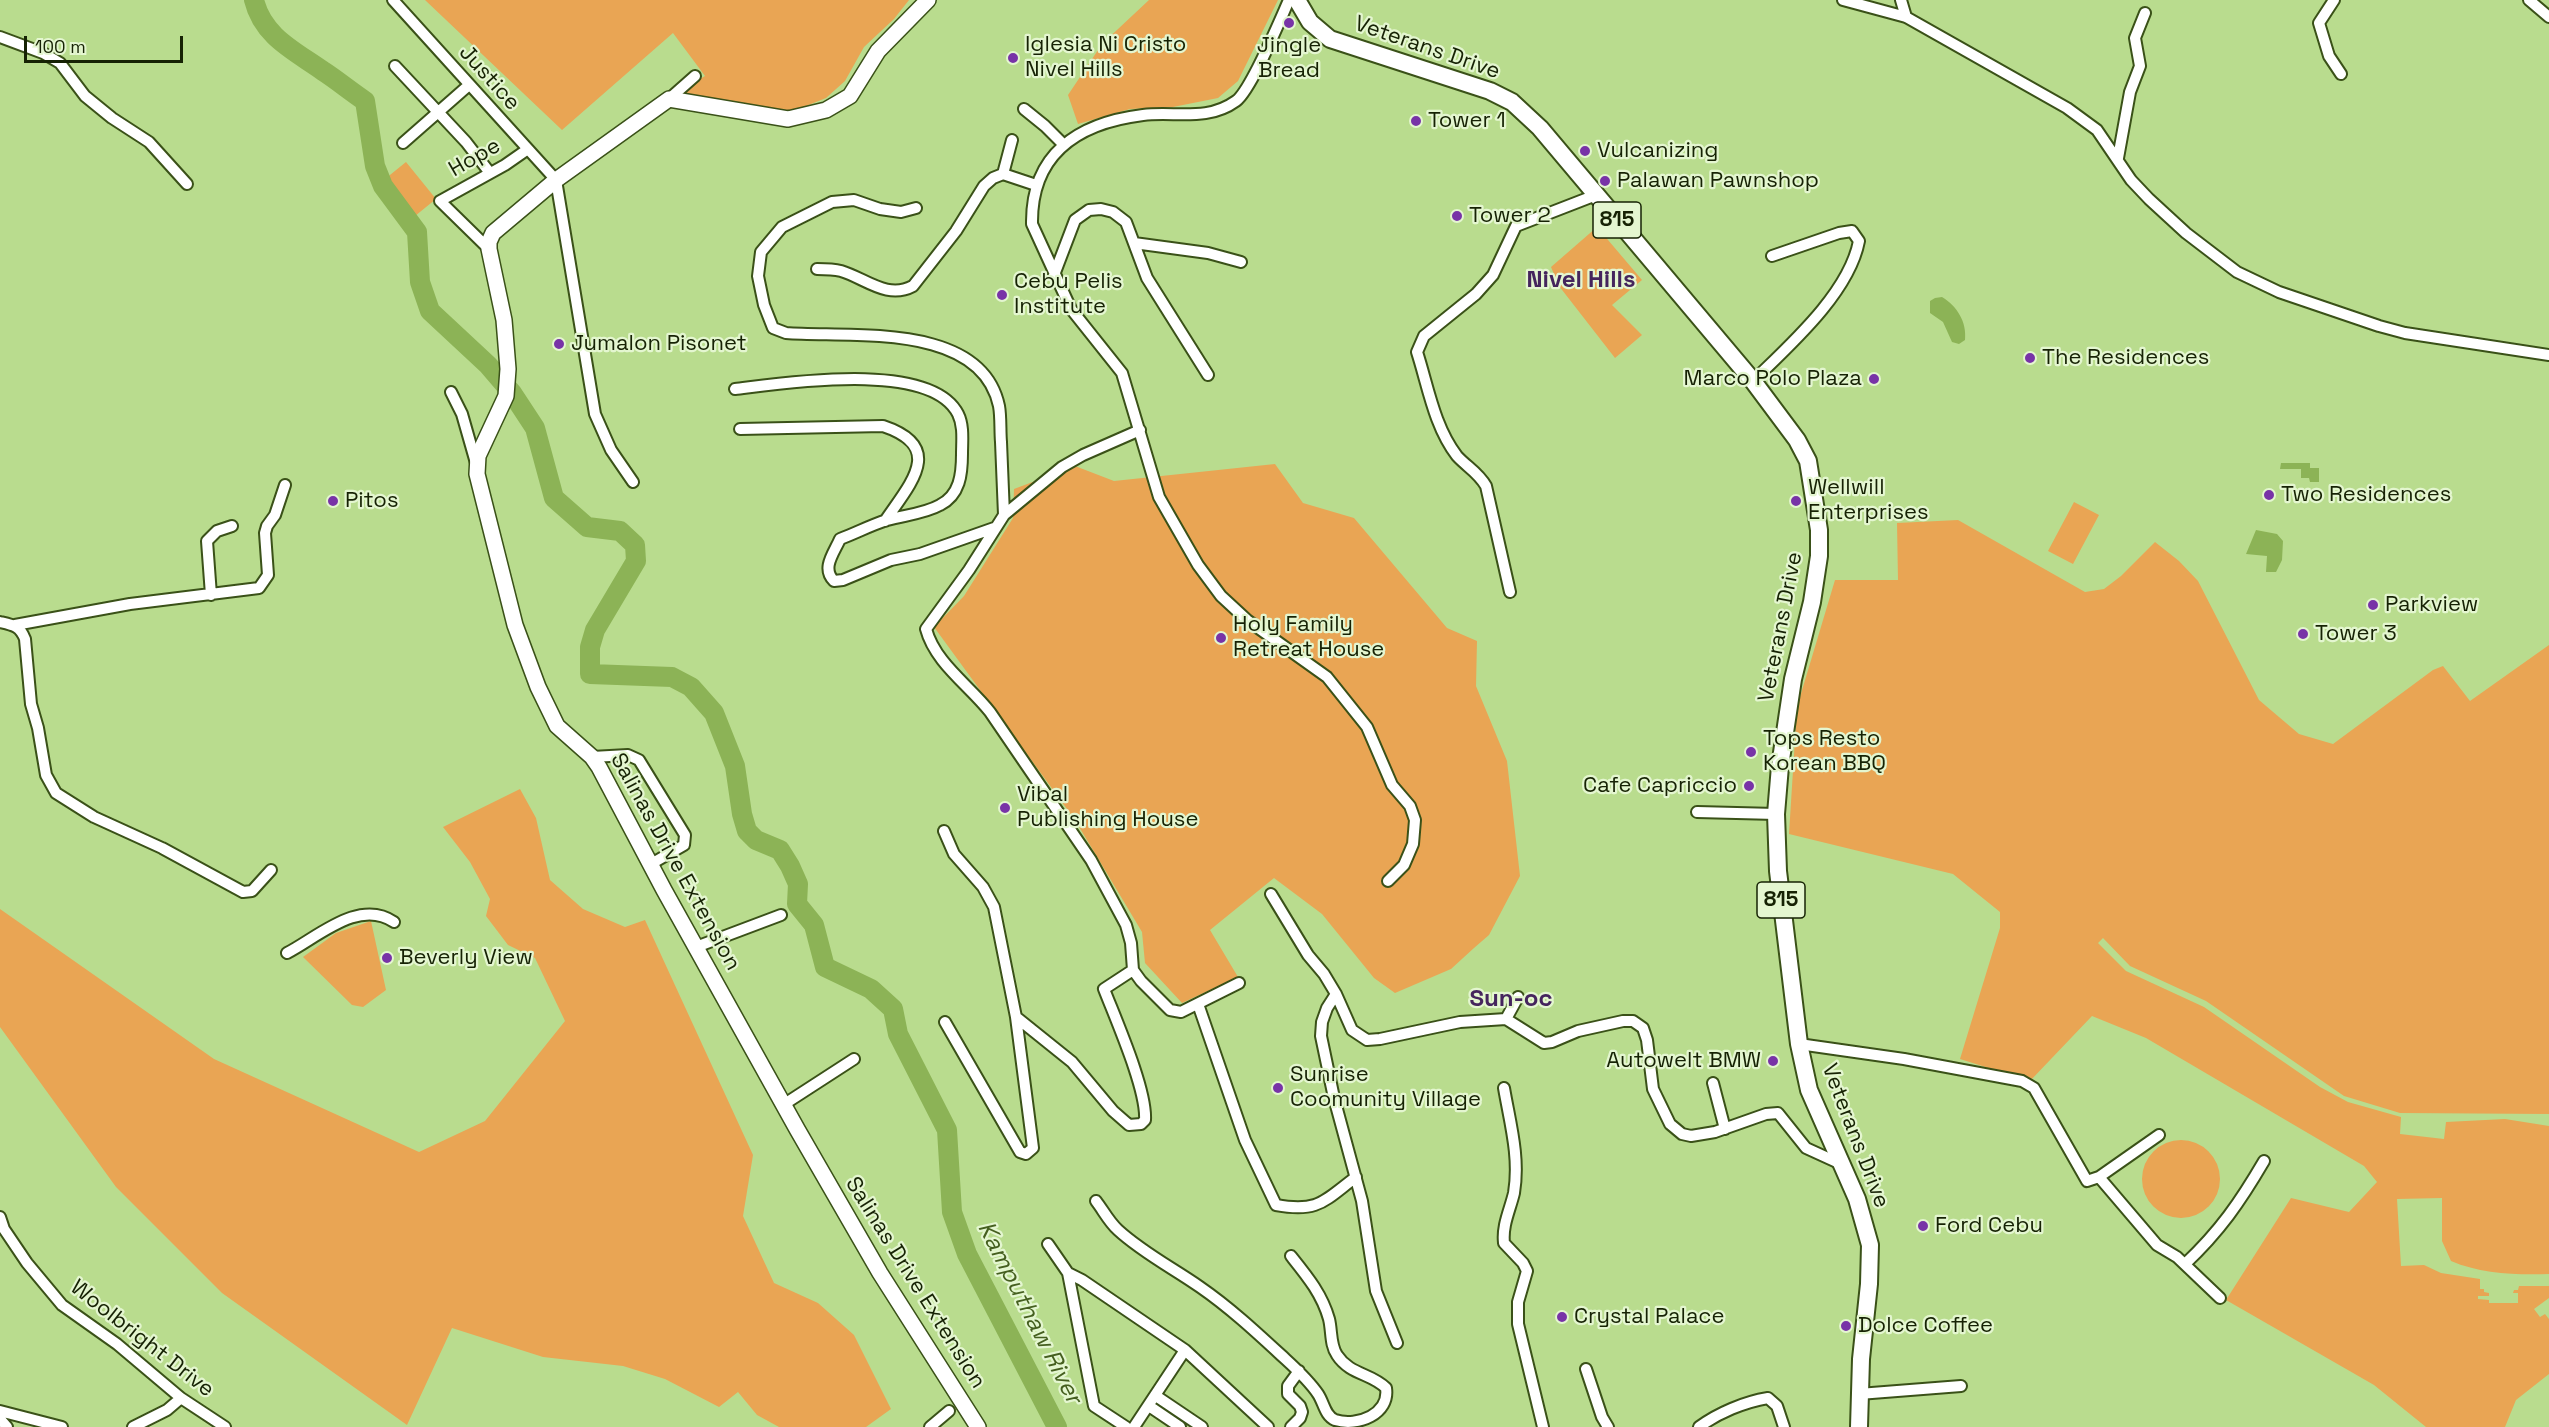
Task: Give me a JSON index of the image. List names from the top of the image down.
{
  "streets": {
    "main road": ["Veterans Drive", "815"],
    "street": [
      "Justice",
      "Hope",
      "Salinas Drive Extension",
      "Woolbright Drive"
    ]
  },
  "crossings": [
    ["Justice", "Hope"]
  ],
  "districts": ["Nivel Hills", "Sun-oc"],
  "water": ["Kamputhaw River"],
  "places": [
    "Jingle Bread",
    "Iglesia Ni Cristo Nivel Hills",
    "Tower 1",
    "Vulcanizing",
    "Palawan Pawnshop",
    "Tower 2",
    "Cebu Pelis Institute",
    "Jumalon Pisonet",
    "The Residences",
    "Marco Polo Plaza",
    "Two Residences",
    "Pitos",
    "Wellwill Enterprises",
    "Parkview",
    "Tower 3",
    "Holy Family Retreat House",
    "Tops Resto Korean BBQ",
    "Cafe Capriccio",
    "Vibal Publishing House",
    "Beverly View",
    "Autowelt BMW",
    "Sunrise Coomunity Village",
    "Ford Cebu",
    "Crystal Palace",
    "Dolce Coffee"
  ],
  "scale_bar": "100 m"
}
